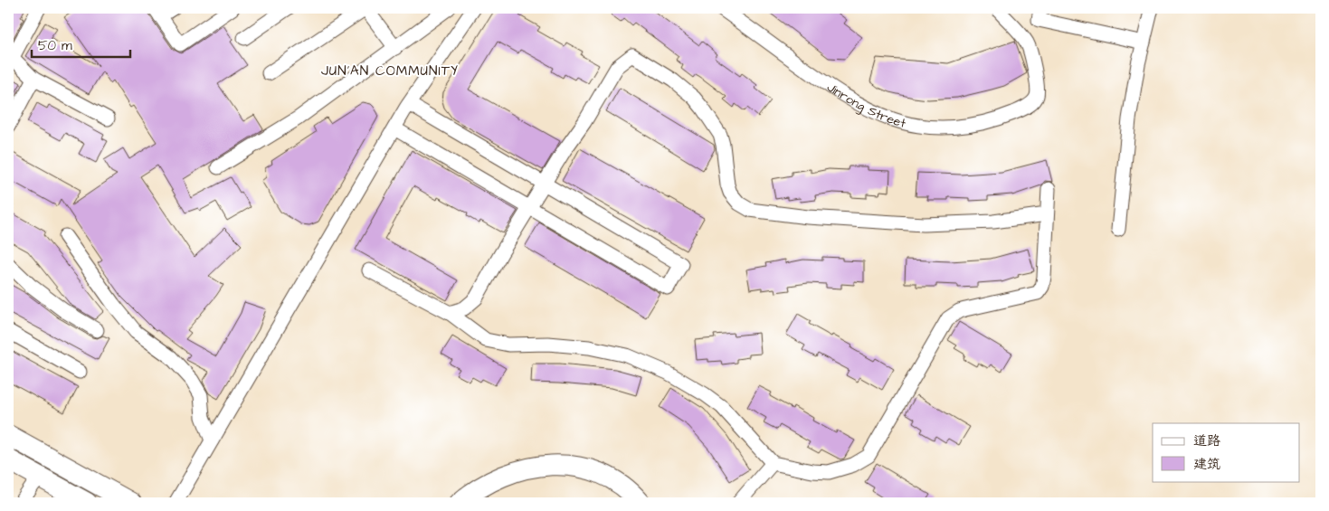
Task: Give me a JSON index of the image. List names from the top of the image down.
{
  "streets": {
    "street": ["Jinrong Street"]
  },
  "districts": ["JUN'AN COMMUNITY"],
  "legend": ["道路", "建筑"],
  "scale_bar": "50 m"
}
